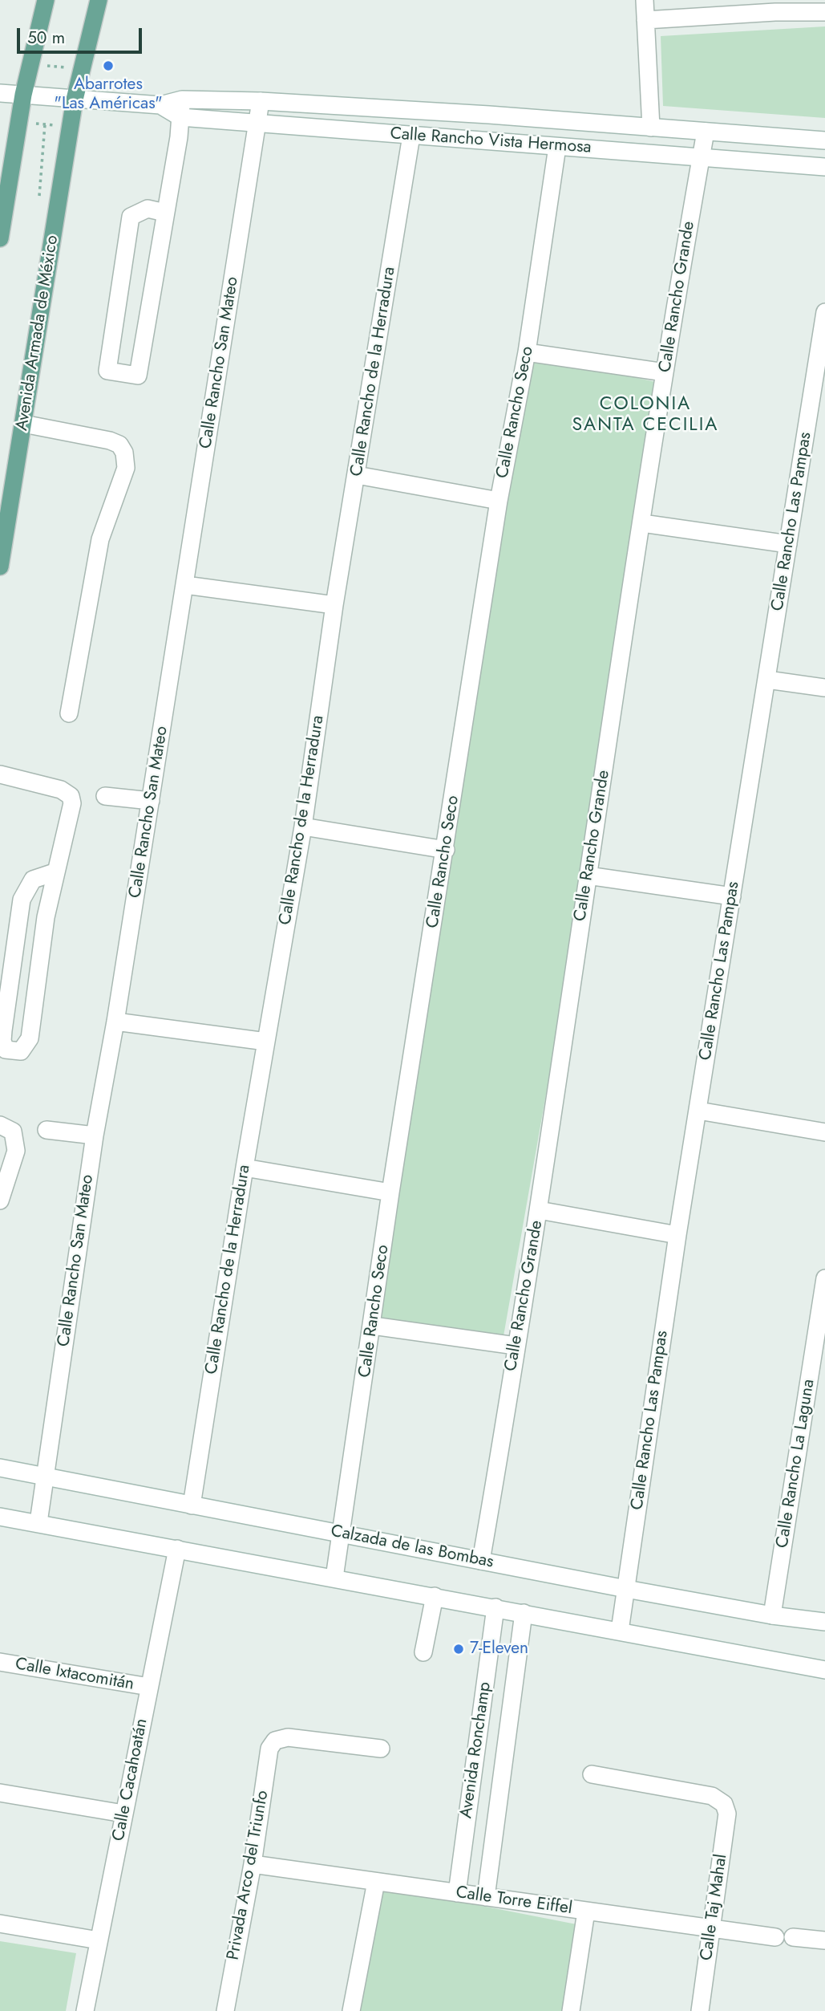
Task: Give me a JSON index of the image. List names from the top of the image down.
{
  "streets": {
    "main road": ["Avenida Armada de México"],
    "street": [
      "Calle Rancho Vista Hermosa",
      "Calle Rancho Grande",
      "Calle Rancho San Mateo",
      "Calle Rancho de la Herradura",
      "Calle Rancho Seco",
      "Calle Rancho Las Pampas",
      "Calle Rancho La Laguna",
      "Calzada de las Bombas",
      "Calle Ixtacomitán",
      "Avenida Ronchamp",
      "Calle Cacahoatán",
      "Privada Arco del Triunfo",
      "Calle Torre Eiffel",
      "Calle Taj Mahal"
    ]
  },
  "crossings": [
    ["Calle Rancho Vista Hermosa", "Calle Rancho Grande"],
    ["Calle Rancho Vista Hermosa", "Avenida Armada de México"],
    ["Calle Rancho Vista Hermosa", "Calle Rancho San Mateo"],
    ["Calle Rancho Vista Hermosa", "Calle Rancho de la Herradura"],
    ["Calle Rancho Vista Hermosa", "Calle Rancho Seco"],
    ["Calle Rancho Grande", "Calzada de las Bombas"],
    ["Calle Rancho San Mateo", "Calzada de las Bombas"],
    ["Calle Rancho de la Herradura", "Calzada de las Bombas"],
    ["Calle Rancho Seco", "Calzada de las Bombas"],
    ["Calle Rancho Las Pampas", "Calzada de las Bombas"],
    ["Calle Rancho La Laguna", "Calzada de las Bombas"],
    ["Calle Ixtacomitán", "Calle Cacahoatán"],
    ["Avenida Ronchamp", "Calle Torre Eiffel"],
    ["Privada Arco del Triunfo", "Calle Torre Eiffel"],
    ["Calle Torre Eiffel", "Calle Taj Mahal"]
  ],
  "districts": ["COLONIA SANTA CECILIA"],
  "places": ["Abarrotes \"Las Américas\"", "7-Eleven"],
  "scale_bar": "50 m"
}
